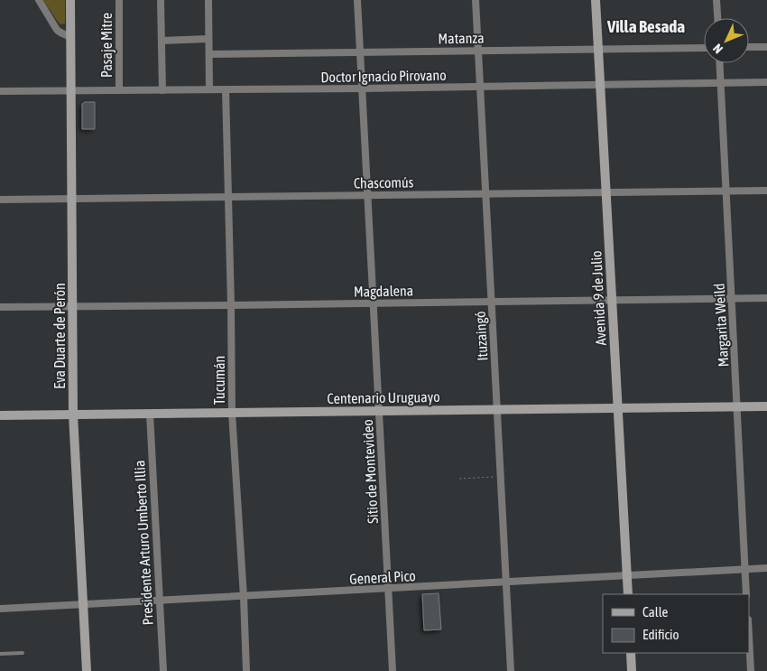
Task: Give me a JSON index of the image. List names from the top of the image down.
{
  "streets": {
    "main road": ["Avenida 9 de Julio", "Eva Duarte de Perón", "Centenario Uruguayo"],
    "street": [
      "Matanza",
      "Pasaje Mitre",
      "Doctor Ignacio Pirovano",
      "Chascomús",
      "Magdalena",
      "Margarita Weild",
      "Ituzaingó",
      "Tucumán",
      "Sitio de Montevideo",
      "Presidente Arturo Umberto Illia",
      "General Pico"
    ]
  },
  "crossings": [
    ["Matanza", "Avenida 9 de Julio"],
    ["Matanza", "Ituzaingó"],
    ["Matanza", "Sitio de Montevideo"],
    ["Pasaje Mitre", "Doctor Ignacio Pirovano"],
    ["Doctor Ignacio Pirovano", "Avenida 9 de Julio"],
    ["Doctor Ignacio Pirovano", "Margarita Weild"],
    ["Doctor Ignacio Pirovano", "Eva Duarte de Perón"],
    ["Doctor Ignacio Pirovano", "Ituzaingó"],
    ["Doctor Ignacio Pirovano", "Tucumán"],
    ["Doctor Ignacio Pirovano", "Sitio de Montevideo"],
    ["Chascomús", "Avenida 9 de Julio"],
    ["Chascomús", "Margarita Weild"],
    ["Chascomús", "Eva Duarte de Perón"],
    ["Chascomús", "Ituzaingó"],
    ["Chascomús", "Tucumán"],
    ["Chascomús", "Sitio de Montevideo"],
    ["Magdalena", "Avenida 9 de Julio"],
    ["Magdalena", "Margarita Weild"],
    ["Magdalena", "Eva Duarte de Perón"],
    ["Magdalena", "Ituzaingó"],
    ["Magdalena", "Tucumán"],
    ["Magdalena", "Sitio de Montevideo"],
    ["Avenida 9 de Julio", "Centenario Uruguayo"],
    ["Avenida 9 de Julio", "General Pico"],
    ["Margarita Weild", "Centenario Uruguayo"],
    ["Margarita Weild", "General Pico"],
    ["Eva Duarte de Perón", "Centenario Uruguayo"],
    ["Eva Duarte de Perón", "General Pico"],
    ["Ituzaingó", "Centenario Uruguayo"],
    ["Ituzaingó", "General Pico"],
    ["Tucumán", "Centenario Uruguayo"],
    ["Tucumán", "General Pico"],
    ["Centenario Uruguayo", "Sitio de Montevideo"],
    ["Centenario Uruguayo", "Presidente Arturo Umberto Illia"],
    ["Sitio de Montevideo", "General Pico"],
    ["Presidente Arturo Umberto Illia", "General Pico"]
  ],
  "districts": ["Villa Besada"],
  "legend": ["Calle", "Edificio"],
  "north": "bottom left"
}
